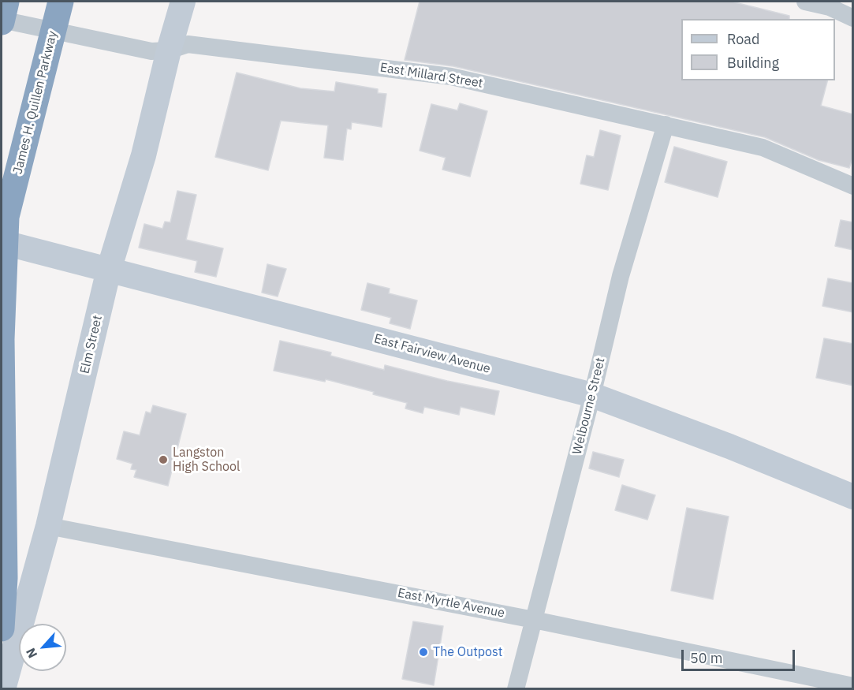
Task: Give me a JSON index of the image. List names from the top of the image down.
{
  "streets": {
    "highway": ["James H. Quillen Parkway"],
    "street": [
      "East Millard Street",
      "Elm Street",
      "East Fairview Avenue",
      "Welbourne Street",
      "East Myrtle Avenue"
    ]
  },
  "crossings": [
    ["East Millard Street", "Elm Street"],
    ["East Millard Street", "Welbourne Street"],
    ["Elm Street", "East Fairview Avenue"],
    ["Elm Street", "East Myrtle Avenue"],
    ["East Fairview Avenue", "Welbourne Street"],
    ["Welbourne Street", "East Myrtle Avenue"]
  ],
  "places": ["Langston High School", "The Outpost"],
  "legend": ["Road", "Building"],
  "scale_bar": "50 m",
  "north": "bottom left"
}
